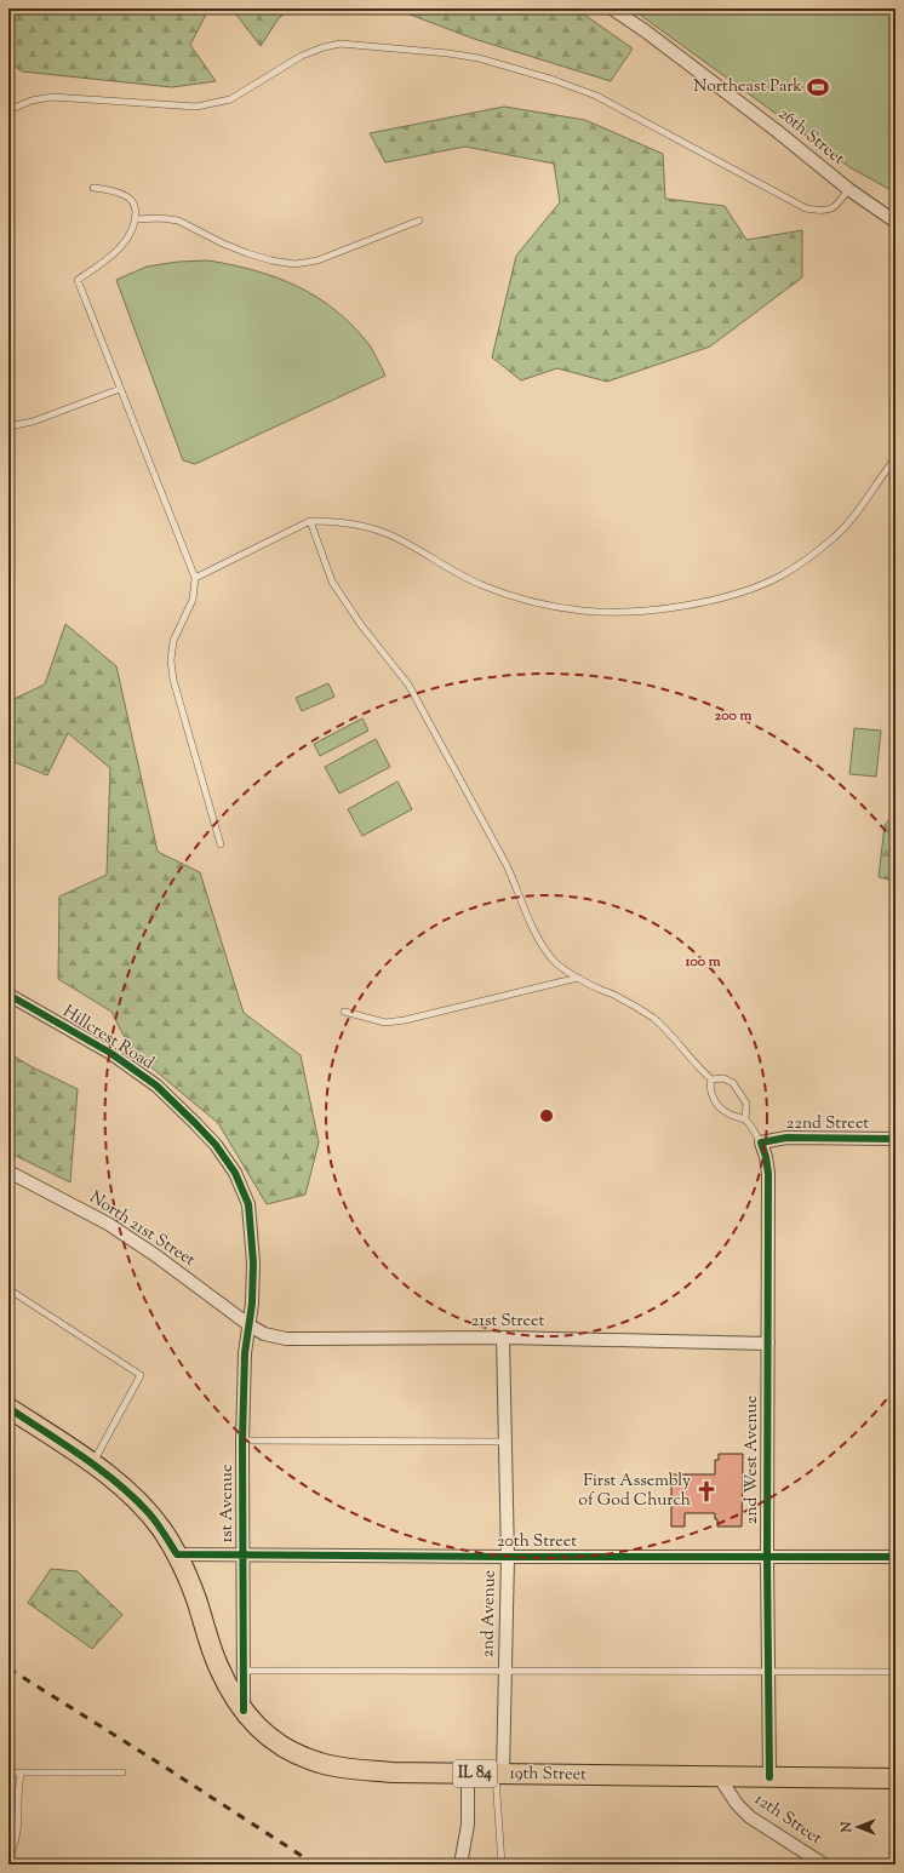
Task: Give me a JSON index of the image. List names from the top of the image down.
{
  "streets": {
    "main road": ["IL 84", "19th Street"],
    "street": [
      "26th Street",
      "Hillcrest Road",
      "22nd Street",
      "North 21st Street",
      "21st Street",
      "2nd West Avenue",
      "1st Avenue",
      "20th Street",
      "2nd Avenue",
      "12th Street"
    ]
  },
  "crossings": [
    ["Hillcrest Road", "North 21st Street"],
    ["Hillcrest Road", "21st Street"],
    ["Hillcrest Road", "1st Avenue"],
    ["22nd Street", "2nd West Avenue"],
    ["North 21st Street", "21st Street"],
    ["North 21st Street", "1st Avenue"],
    ["21st Street", "2nd West Avenue"],
    ["21st Street", "1st Avenue"],
    ["21st Street", "2nd Avenue"],
    ["2nd West Avenue", "20th Street"],
    ["2nd West Avenue", "19th Street"],
    ["1st Avenue", "20th Street"],
    ["1st Avenue", "19th Street"],
    ["20th Street", "2nd Avenue"],
    ["20th Street", "IL 84"],
    ["20th Street", "19th Street"],
    ["2nd Avenue", "19th Street"],
    ["IL 84", "19th Street"],
    ["19th Street", "12th Street"]
  ],
  "places": {
    "sports": ["Northeast Park"],
    "church": ["First Assembly of God Church"]
  },
  "north": "left",
  "rings": ["200 m", "100 m"]
}
